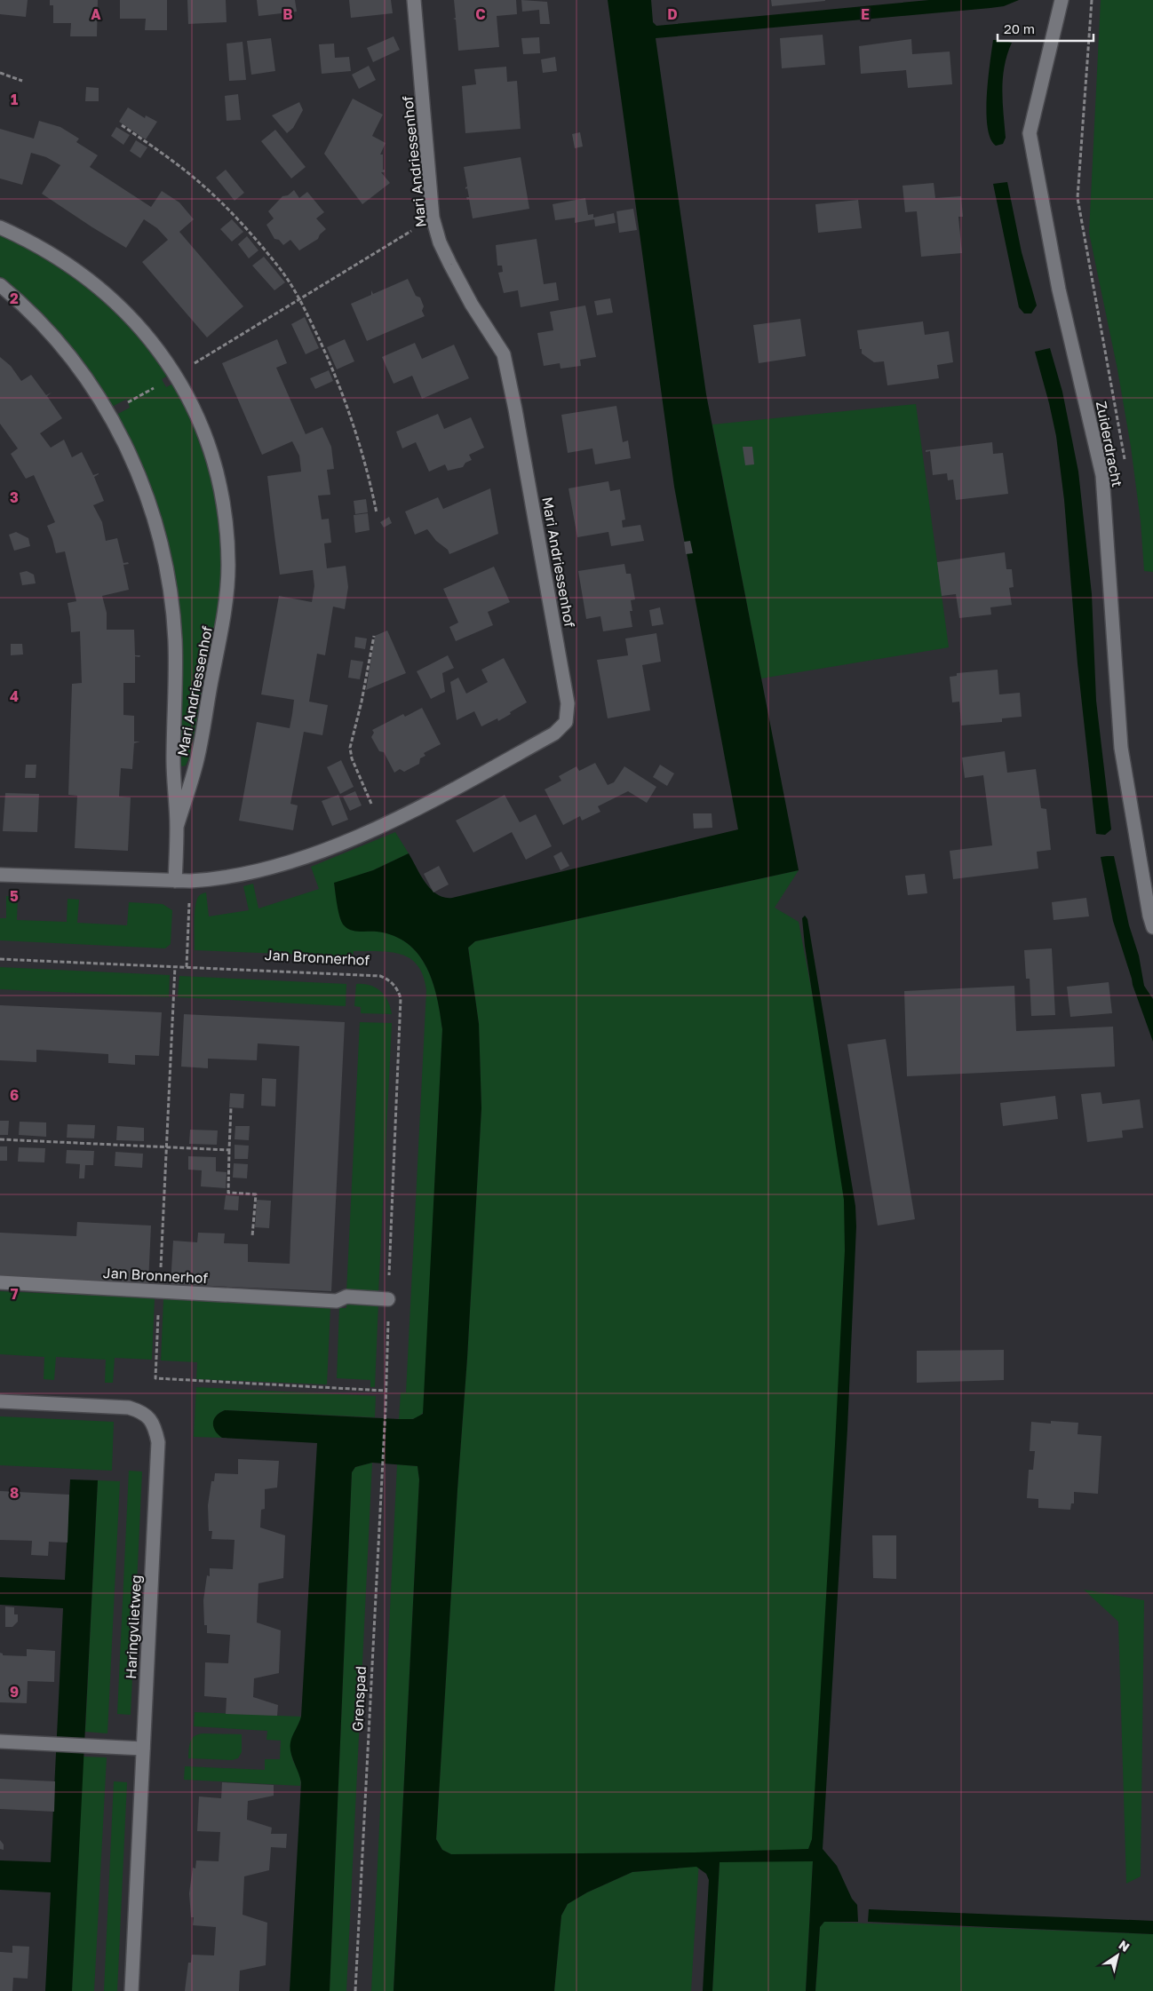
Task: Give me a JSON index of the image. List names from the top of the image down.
{
  "streets": {
    "street": [
      "Mari Andriessenhof",
      "Zuiderdracht",
      "Jan Bronnerhof",
      "Haringvlietweg"
    ],
    "path": ["Grenspad"]
  },
  "crossings": [
    ["Jan Bronnerhof", "Grenspad"]
  ],
  "scale_bar": "20 m",
  "north": "top right",
  "grid": {
    "columns": [
      "A",
      "B",
      "C",
      "D",
      "E"
    ],
    "rows": [
      "1",
      "2",
      "3",
      "4",
      "5",
      "6",
      "7",
      "8",
      "9"
    ]
  }
}
